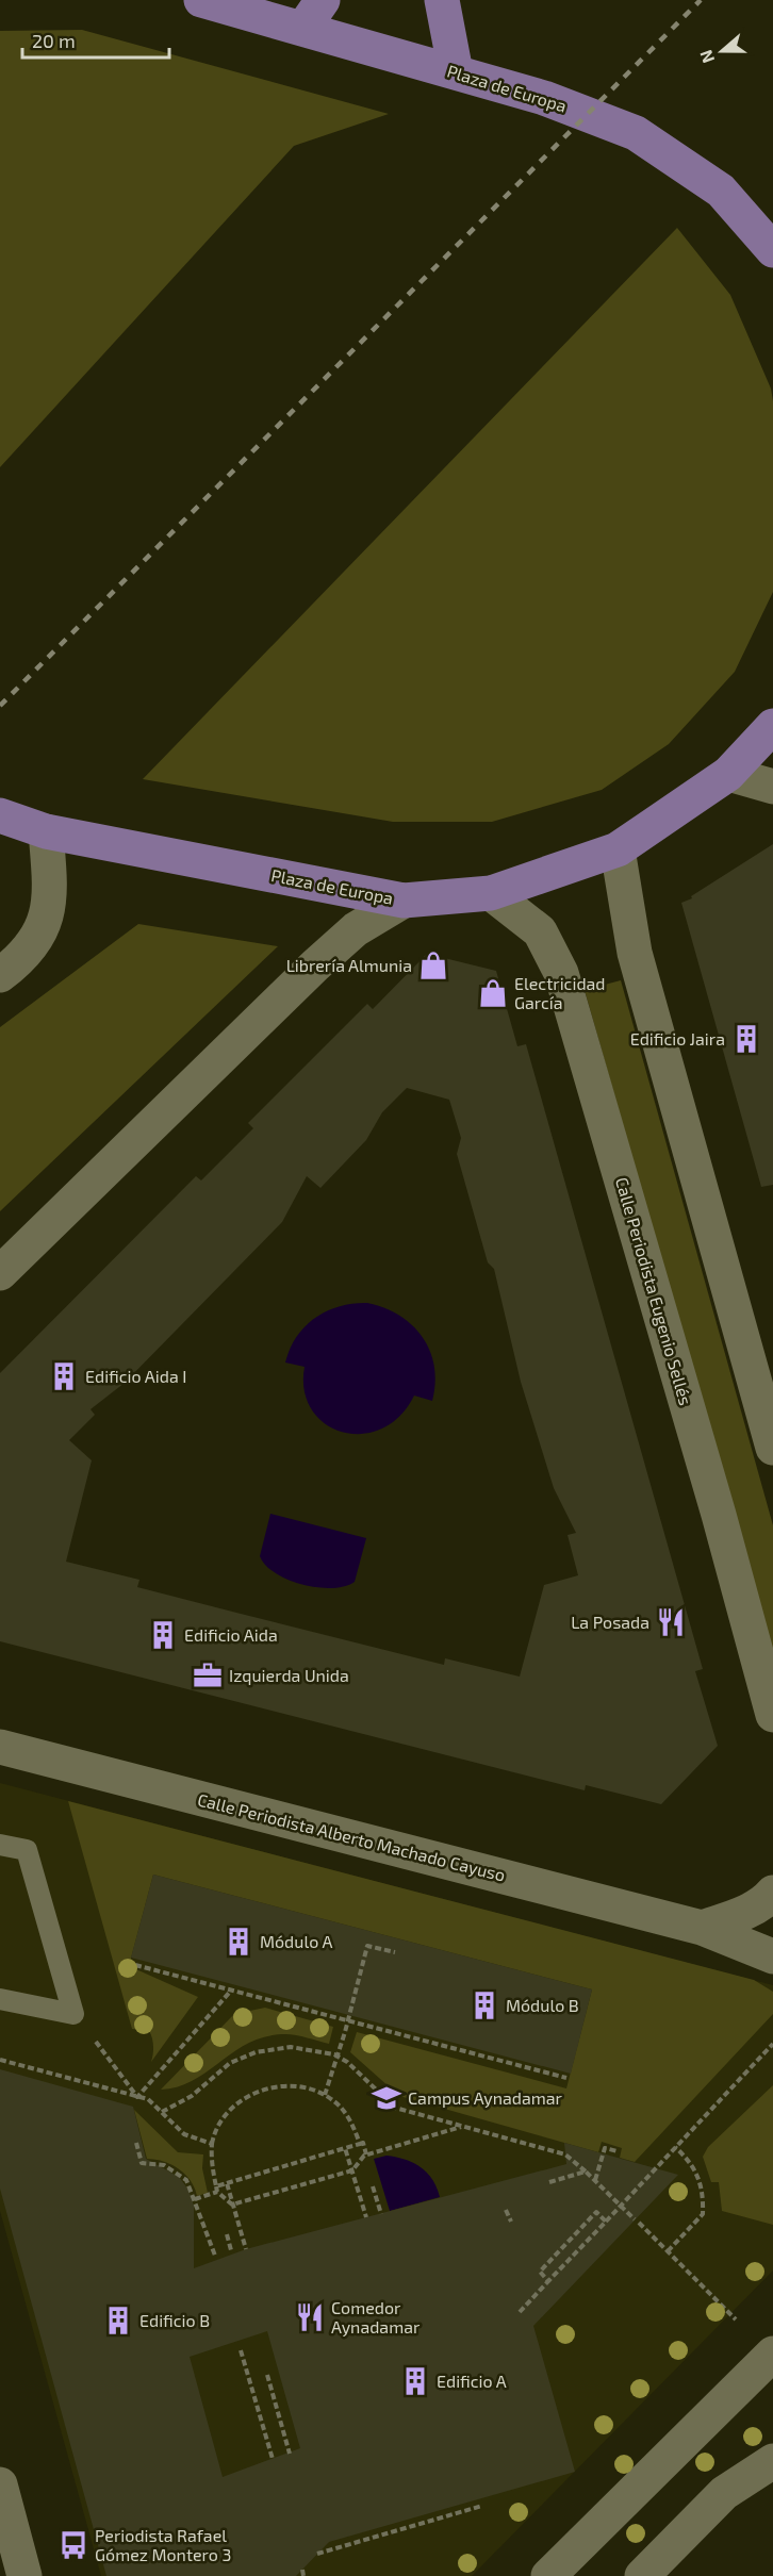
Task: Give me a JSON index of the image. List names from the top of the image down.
{
  "streets": {
    "main road": ["Plaza de Europa", "Calle Periodista Eugenio Sellés", "Calle Periodista Alberto Machado Cayuso"]
  },
  "crossings": [
    ["Plaza de Europa", "Calle Periodista Eugenio Sellés"]
  ],
  "places": {
    "shop": ["Librería Almunia", "Electricidad García"],
    "building": [
      "Edificio Jaira",
      "Edificio Aida I",
      "Edificio Aida",
      "Módulo A",
      "Módulo B",
      "Edificio B",
      "Edificio A"
    ],
    "restaurant": ["La Posada", "Comedor Aynadamar"],
    "office": ["Izquierda Unida"],
    "school or university": ["Campus Aynadamar"],
    "bus stop": ["Periodista Rafael Gómez Montero 3"]
  },
  "scale_bar": "20 m",
  "north": "left"
}
